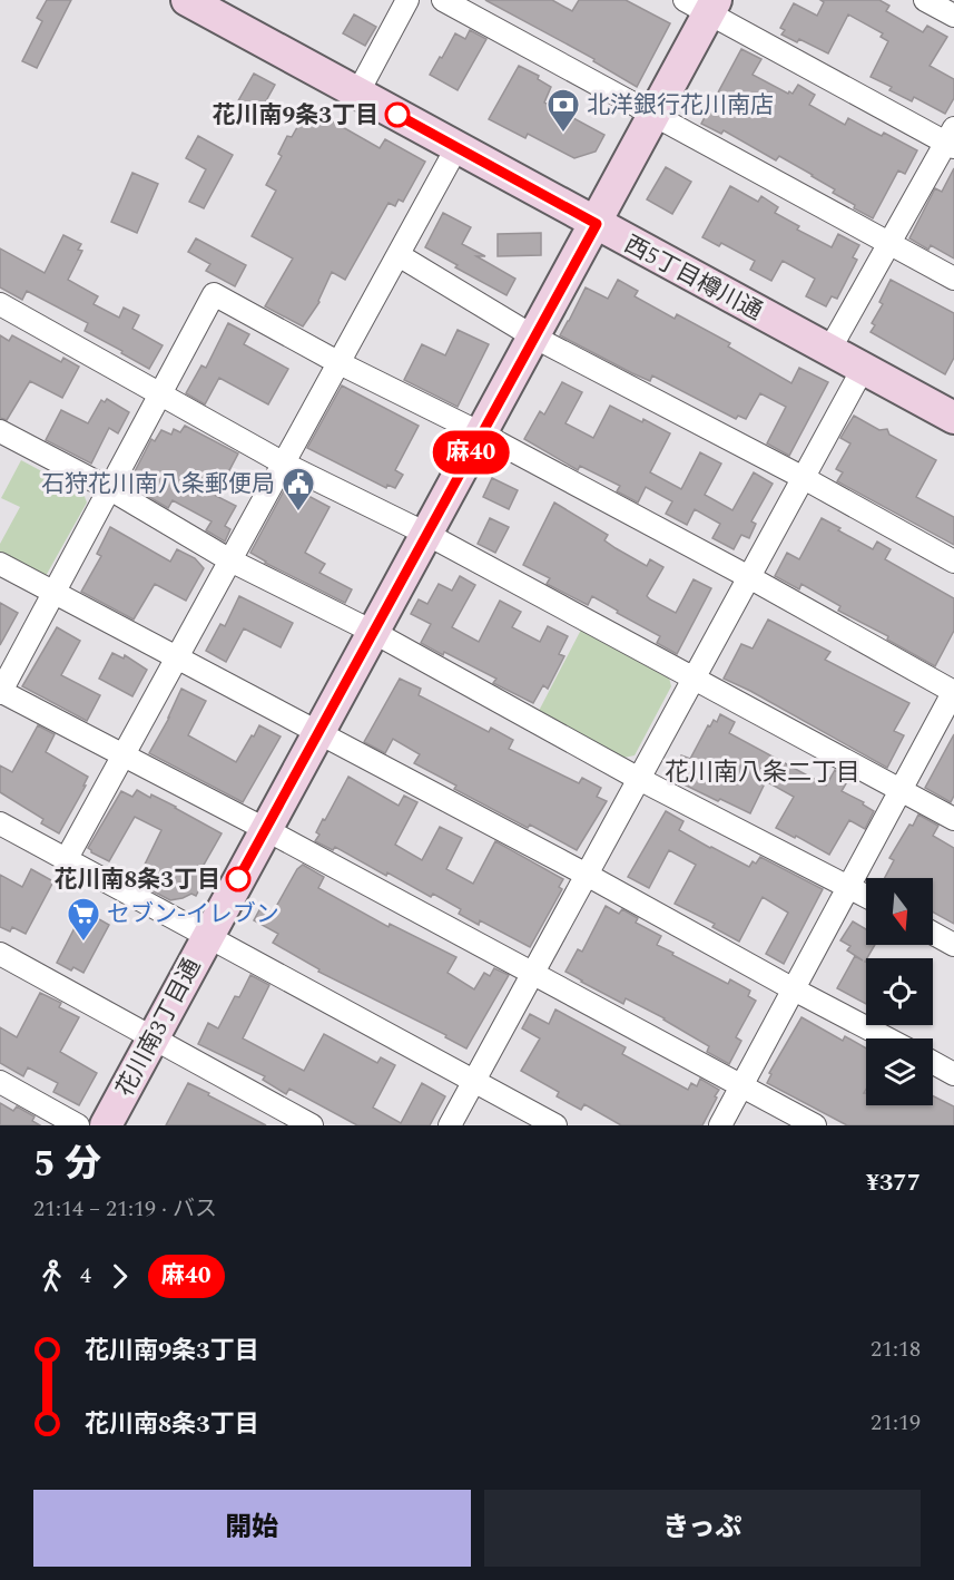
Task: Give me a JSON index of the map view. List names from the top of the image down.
{
  "streets": {
    "street": ["西5丁目樽川通", "花川南3丁目通"]
  },
  "crossings": [
    ["西5丁目樽川通", "花川南3丁目通"]
  ],
  "districts": ["花川南八条二丁目"],
  "places": {
    "other": ["花川南9条3丁目", "花川南8条3丁目"],
    "bank": ["北洋銀行花川南店"],
    "public building": ["石狩花川南八条郵便局"],
    "supermarket": ["セブン-イレブン"]
  },
  "lines": ["bus line 麻40"],
  "north": "bottom",
  "page": {
    "on_map": "麻40",
    "heading": ["5 分", "21:14 – 21:19 · バス", "¥377"],
    "legs": ["4", "麻40"],
    "list": [
      {
        "name": "花川南9条3丁目",
        "value": "21:18"
      },
      {
        "name": "花川南8条3丁目",
        "value": "21:19"
      }
    ],
    "buttons": ["開始", "きっぷ"]
  }
}
